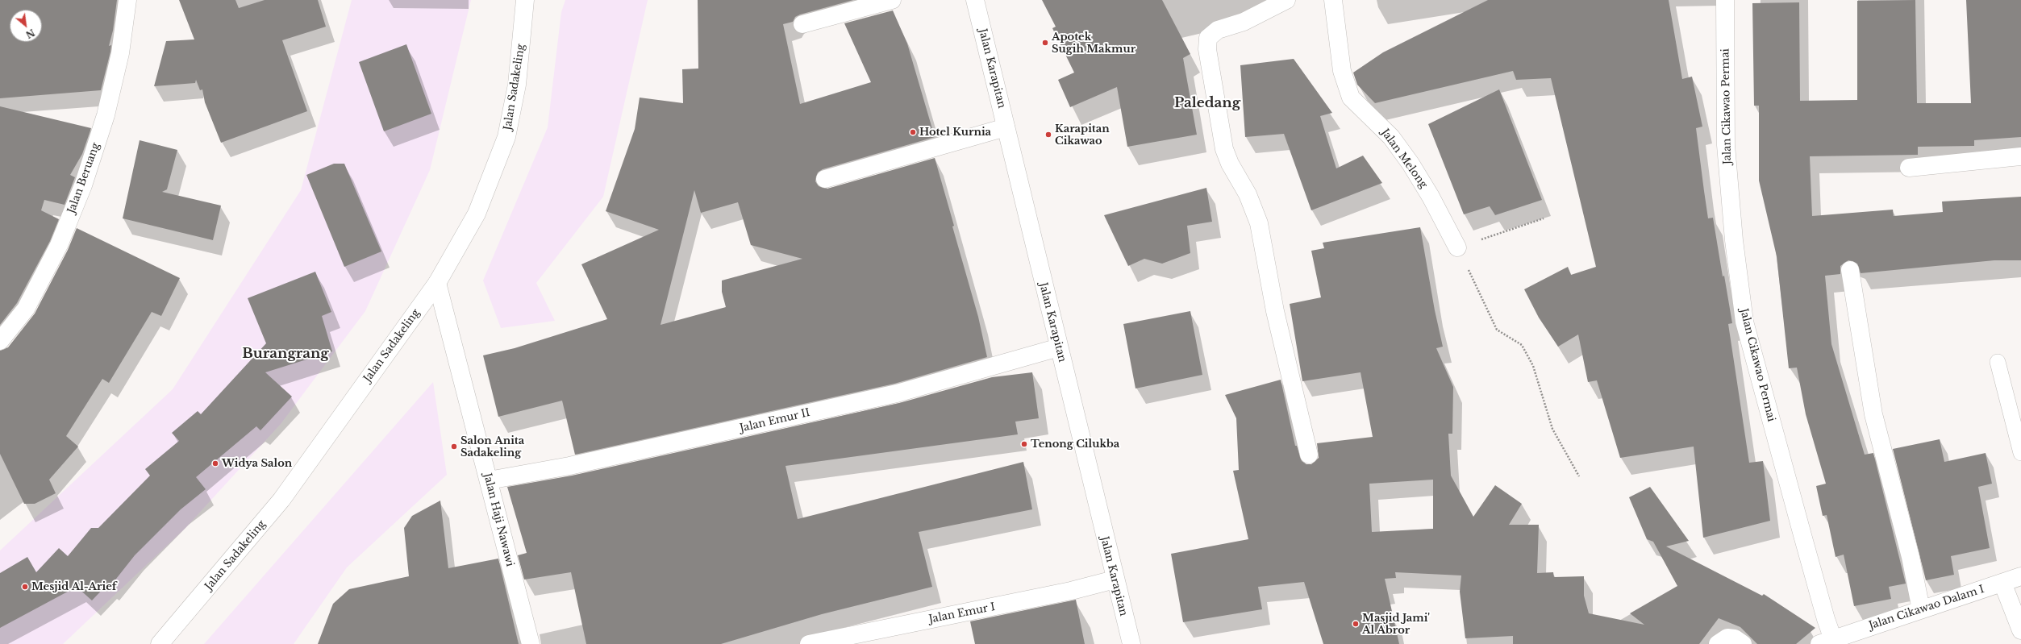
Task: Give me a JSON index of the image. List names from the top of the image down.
{
  "streets": {
    "street": [
      "Jalan Karapitan",
      "Jalan Sadakeling",
      "Jalan Cikawao Permai",
      "Jalan Melong",
      "Jalan Beruang",
      "Jalan Emur II",
      "Jalan Haji Nawawi",
      "Jalan Cikawao Dalam I",
      "Jalan Emur I"
    ]
  },
  "crossings": [
    ["Jalan Karapitan", "Jalan Emur II"],
    ["Jalan Karapitan", "Jalan Emur I"],
    ["Jalan Sadakeling", "Jalan Haji Nawawi"],
    ["Jalan Cikawao Permai", "Jalan Cikawao Dalam I"],
    ["Jalan Emur II", "Jalan Haji Nawawi"]
  ],
  "districts": ["Paledang", "Burangrang"],
  "places": [
    "Apotek Sugih Makmur",
    "Hotel Kurnia",
    "Karapitan Cikawao",
    "Tenong Cilukba",
    "Salon Anita Sadakeling",
    "Widya Salon",
    "Mesjid Al-Arief",
    "Masjid Jami' Al Abror"
  ],
  "north": "bottom right"
}
